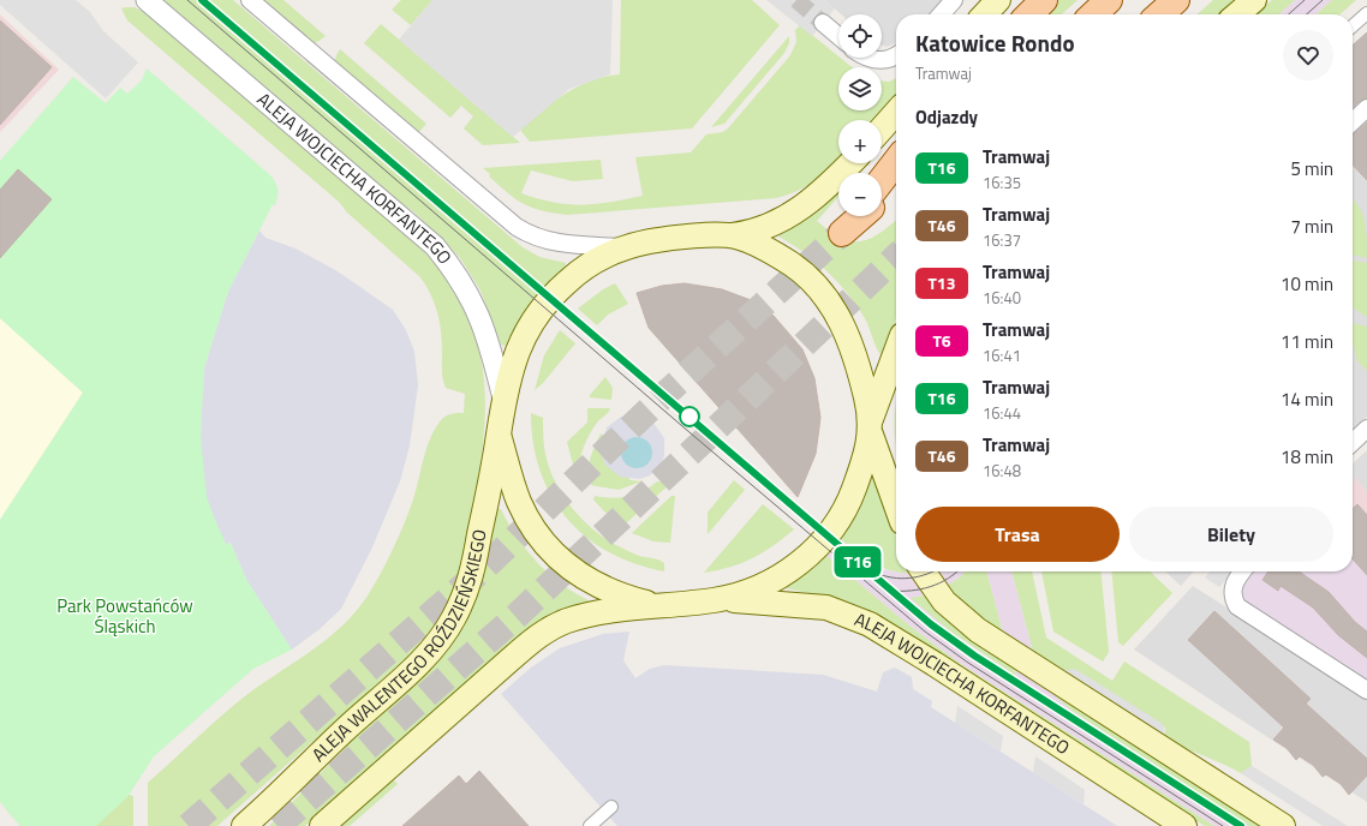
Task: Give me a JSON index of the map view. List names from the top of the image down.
{
  "streets": {
    "main road": ["ALEJA WOJCIECHA KORFANTEGO", "ALEJA WALENTEGO ROŹDZIEŃSKIEGO"]
  },
  "crossings": [
    ["ALEJA WOJCIECHA KORFANTEGO", "ALEJA WALENTEGO ROŹDZIEŃSKIEGO"]
  ],
  "parks": ["Park Powstańców Śląskich"],
  "lines": ["tram line T16"],
  "page": {
    "on_map": "T16",
    "map_buttons": ["+", "−"],
    "heading": [
      ["Katowice Rondo", "Tramwaj"],
      "Odjazdy"
    ],
    "list": [
      {
        "mark": "T16",
        "name": "Tramwaj",
        "note": "16:35",
        "value": "5 min"
      },
      {
        "mark": "T46",
        "name": "Tramwaj",
        "note": "16:37",
        "value": "7 min"
      },
      {
        "mark": "T13",
        "name": "Tramwaj",
        "note": "16:40",
        "value": "10 min"
      },
      {
        "mark": "T6",
        "name": "Tramwaj",
        "note": "16:41",
        "value": "11 min"
      },
      {
        "mark": "T16",
        "name": "Tramwaj",
        "note": "16:44",
        "value": "14 min"
      },
      {
        "mark": "T46",
        "name": "Tramwaj",
        "note": "16:48",
        "value": "18 min"
      }
    ],
    "buttons": ["Trasa", "Bilety"]
  }
}
